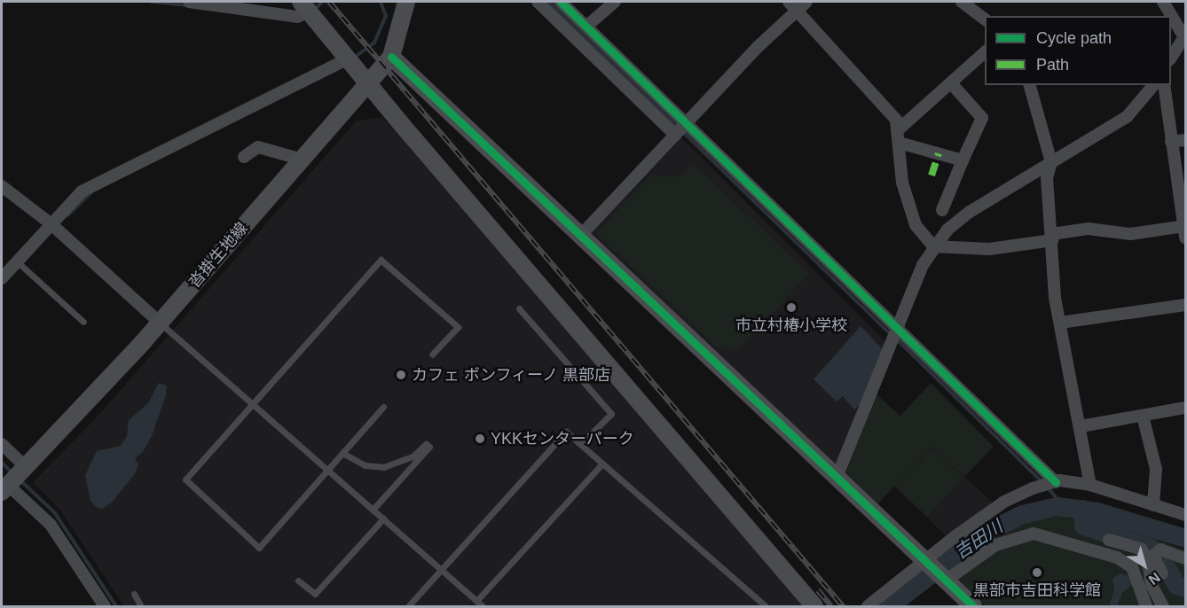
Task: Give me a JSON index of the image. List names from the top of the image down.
{
  "streets": {
    "street": ["沓掛生地線"]
  },
  "water": ["吉田川"],
  "places": [
    "市立村椿小学校",
    "カフェ ボンフィーノ 黒部店",
    "YKKセンターパーク",
    "黒部市吉田科学館"
  ],
  "legend": ["Cycle path", "Path"],
  "north": "bottom right"
}
